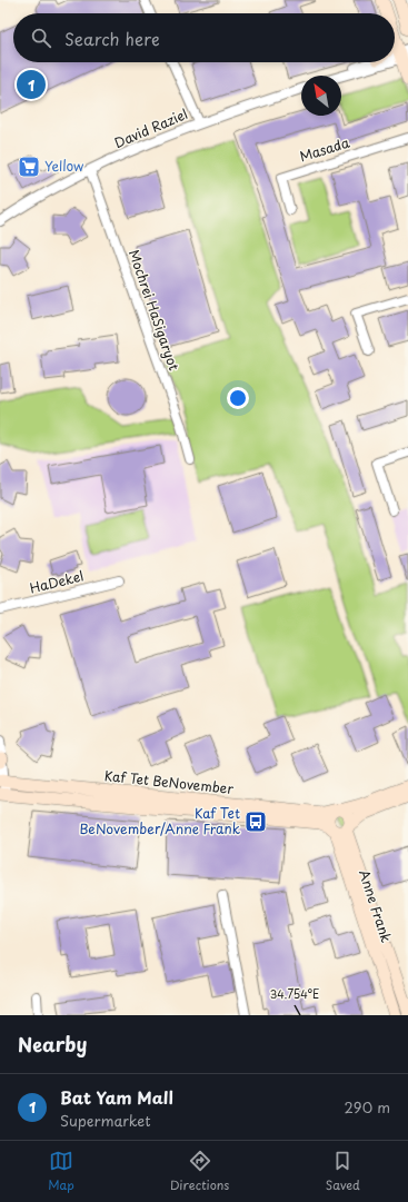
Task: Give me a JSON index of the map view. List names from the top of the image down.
{
  "streets": {
    "street": [
      "David Raziel",
      "Masada",
      "Mochrei HaSigaryot",
      "HaDekel",
      "Kaf Tet BeNovember",
      "Anne Frank"
    ]
  },
  "crossings": [
    ["David Raziel", "Mochrei HaSigaryot"],
    ["Kaf Tet BeNovember", "Anne Frank"]
  ],
  "places": {
    "supermarket": ["Yellow"],
    "bus stop": ["Kaf Tet BeNovember/Anne Frank"]
  },
  "north": "top left",
  "page": {
    "search": "Search here",
    "pins": "1",
    "heading": "Nearby",
    "list": [
      {
        "mark": "1",
        "name": "Bat Yam Mall",
        "note": "Supermarket",
        "value": "290 m"
      }
    ],
    "nav": ["Map", "Directions", "Saved"]
  },
  "coordinates": ["34.754°E"]
}
